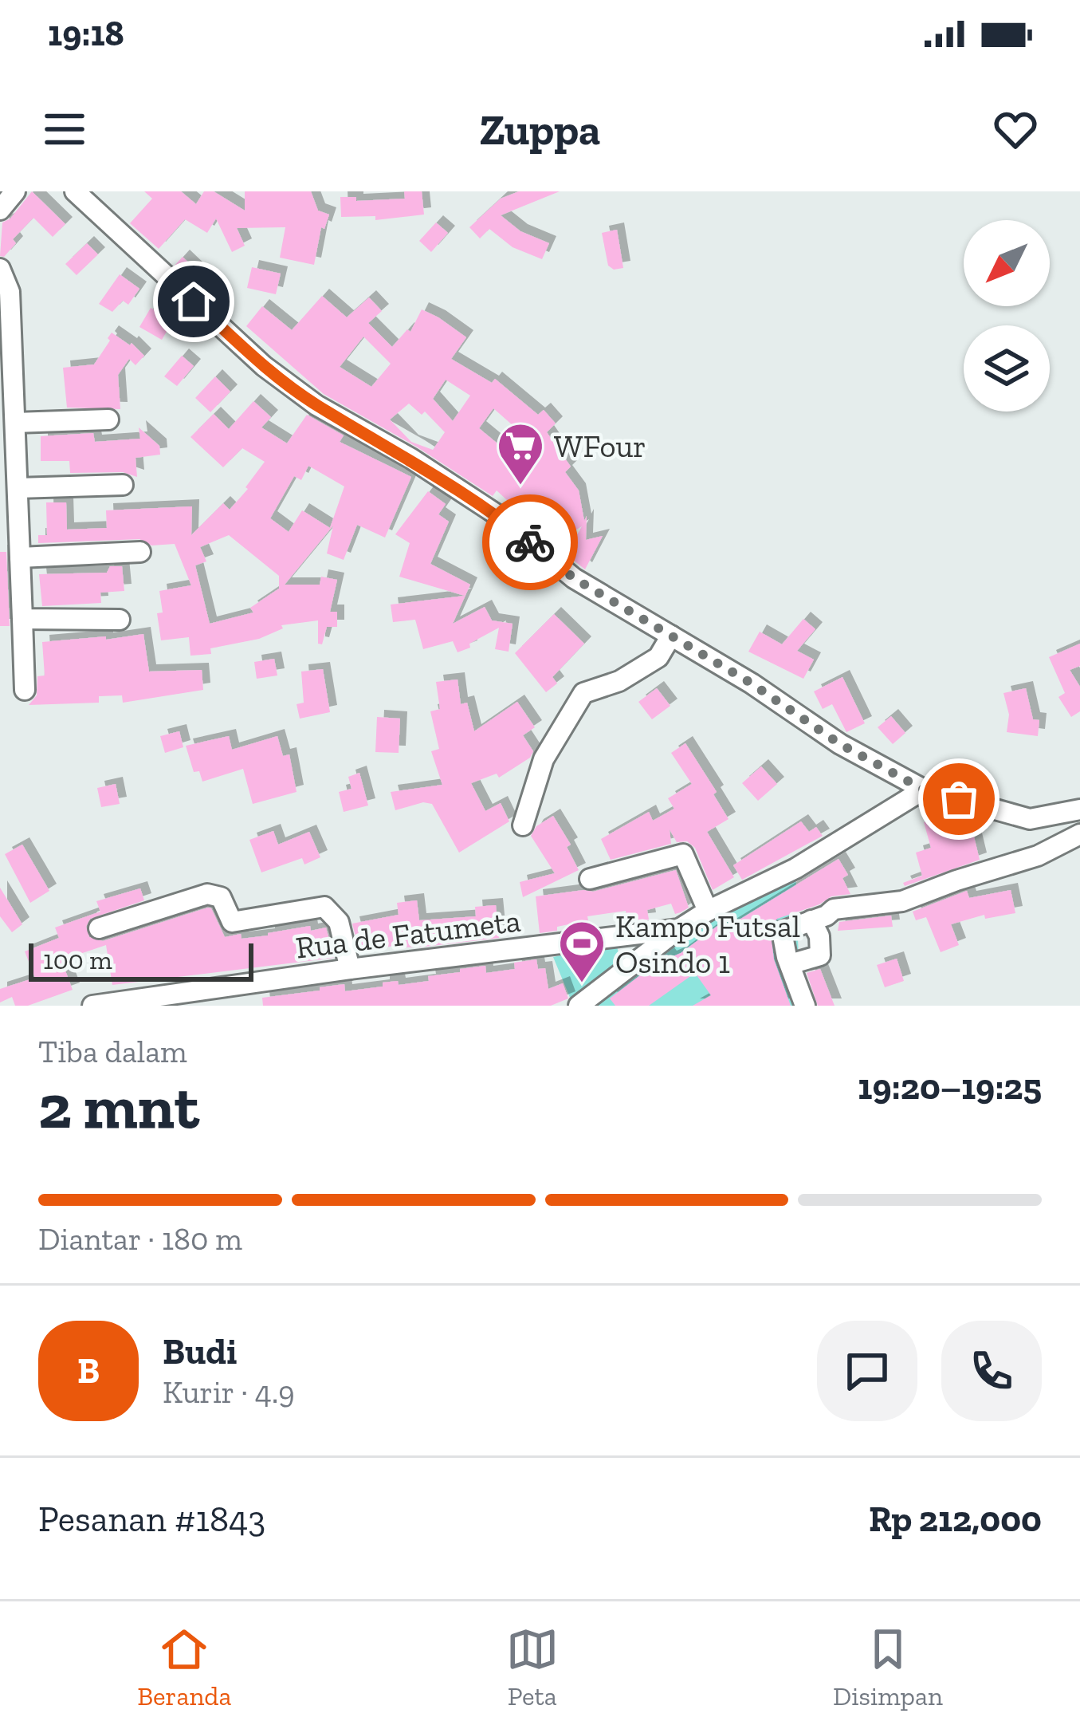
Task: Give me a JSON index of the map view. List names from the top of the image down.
{
  "streets": {
    "street": ["Rua de Fatumeta"]
  },
  "places": {
    "supermarket": ["WFour"],
    "sports": ["Kampo Futsal Osindo 1"]
  },
  "scale_bar": "100 m",
  "north": "bottom left",
  "page": {
    "status": "19:18",
    "header": "Zuppa",
    "scale": "100 m",
    "heading": ["2 mnt", "Tiba dalam", "19:20–19:25"],
    "panel": [
      "Budi",
      "Kurir · 4.9",
      "Pesanan #1843",
      "Rp 212,000"
    ],
    "bar": "Diantar · 180 m",
    "round": "B",
    "tabs": ["Beranda", "Peta", "Disimpan"]
  }
}
